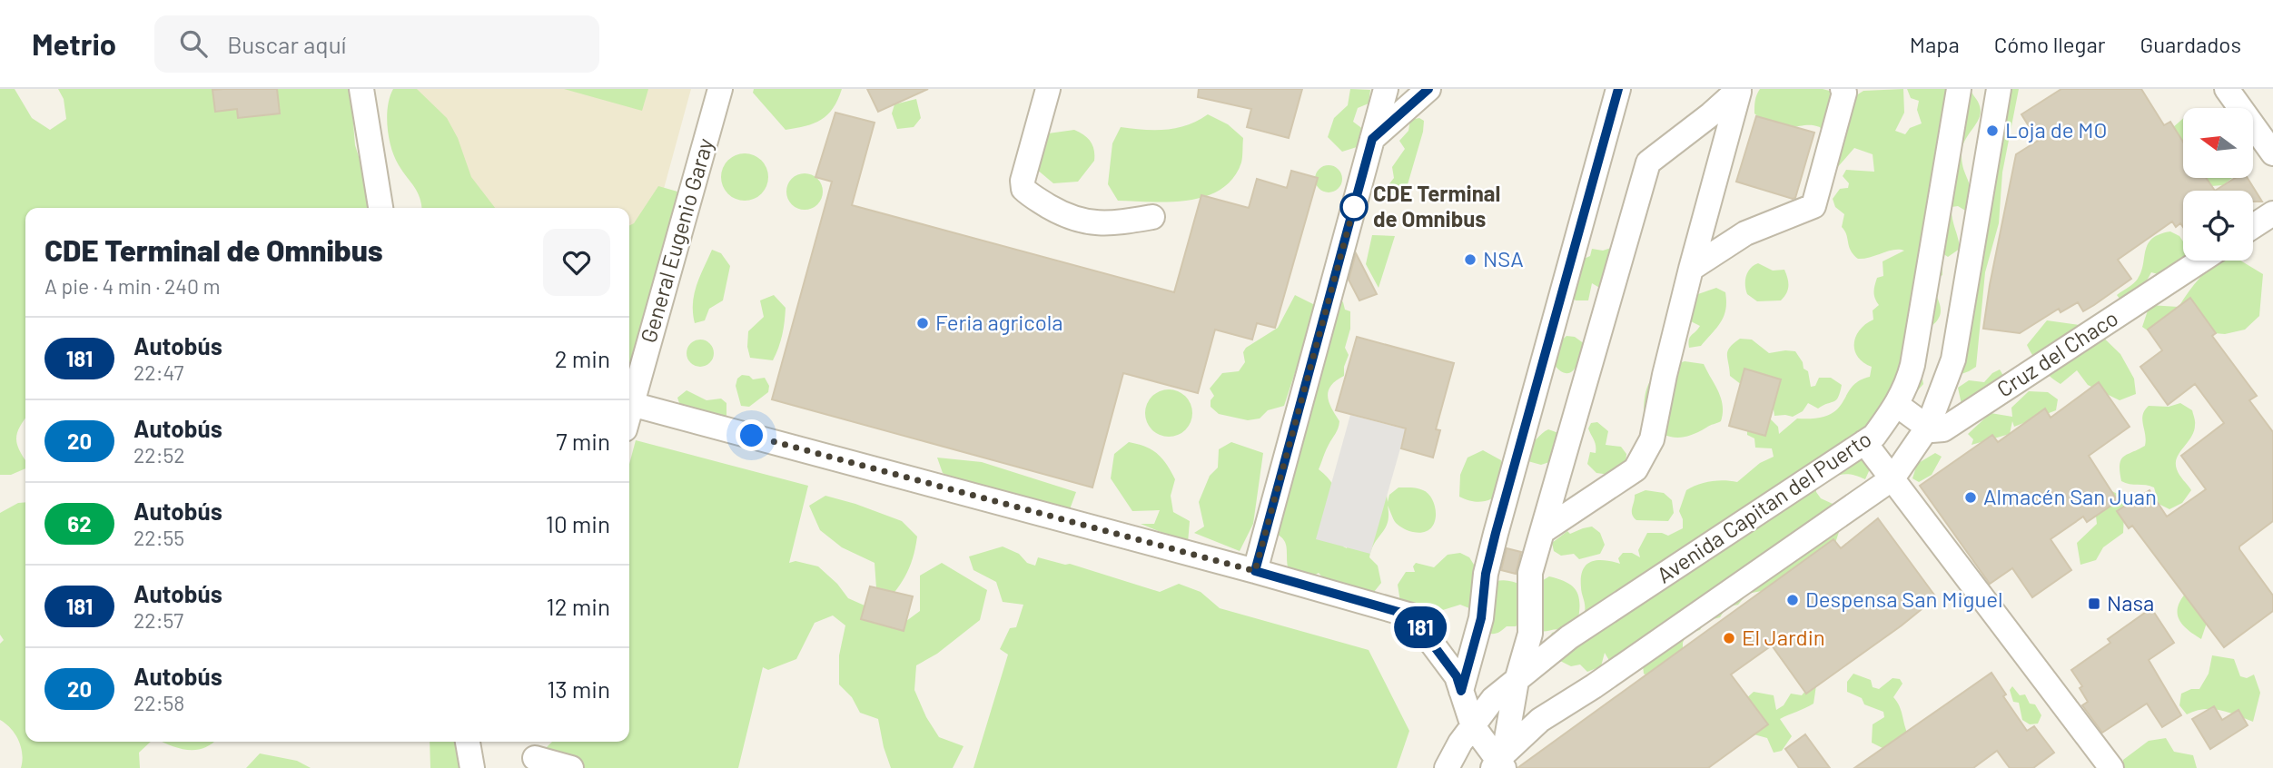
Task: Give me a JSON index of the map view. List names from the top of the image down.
{
  "streets": {
    "street": ["General Eugenio Garay", "Cruz del Chaco", "Avenida Capitan del Puerto"]
  },
  "crossings": [
    ["Cruz del Chaco", "Avenida Capitan del Puerto"]
  ],
  "places": {
    "other": [
      "Loja de MO",
      "CDE Terminal de Omnibus",
      "NSA",
      "Feria agricola",
      "Almacén San Juan",
      "Despensa San Miguel",
      "El Jardin"
    ],
    "transit": ["Nasa"]
  },
  "lines": ["bus line 181"],
  "north": "left",
  "page": {
    "header": "Metrio",
    "search": "Buscar aquí",
    "nav": ["Mapa", "Cómo llegar", "Guardados"],
    "on_map": "181",
    "heading": ["CDE Terminal de Omnibus", "A pie · 4 min · 240 m"],
    "list": [
      {
        "mark": "181",
        "name": "Autobús",
        "note": "22:47",
        "value": "2 min"
      },
      {
        "mark": "20",
        "name": "Autobús",
        "note": "22:52",
        "value": "7 min"
      },
      {
        "mark": "62",
        "name": "Autobús",
        "note": "22:55",
        "value": "10 min"
      },
      {
        "mark": "181",
        "name": "Autobús",
        "note": "22:57",
        "value": "12 min"
      },
      {
        "mark": "20",
        "name": "Autobús",
        "note": "22:58",
        "value": "13 min"
      }
    ]
  }
}
